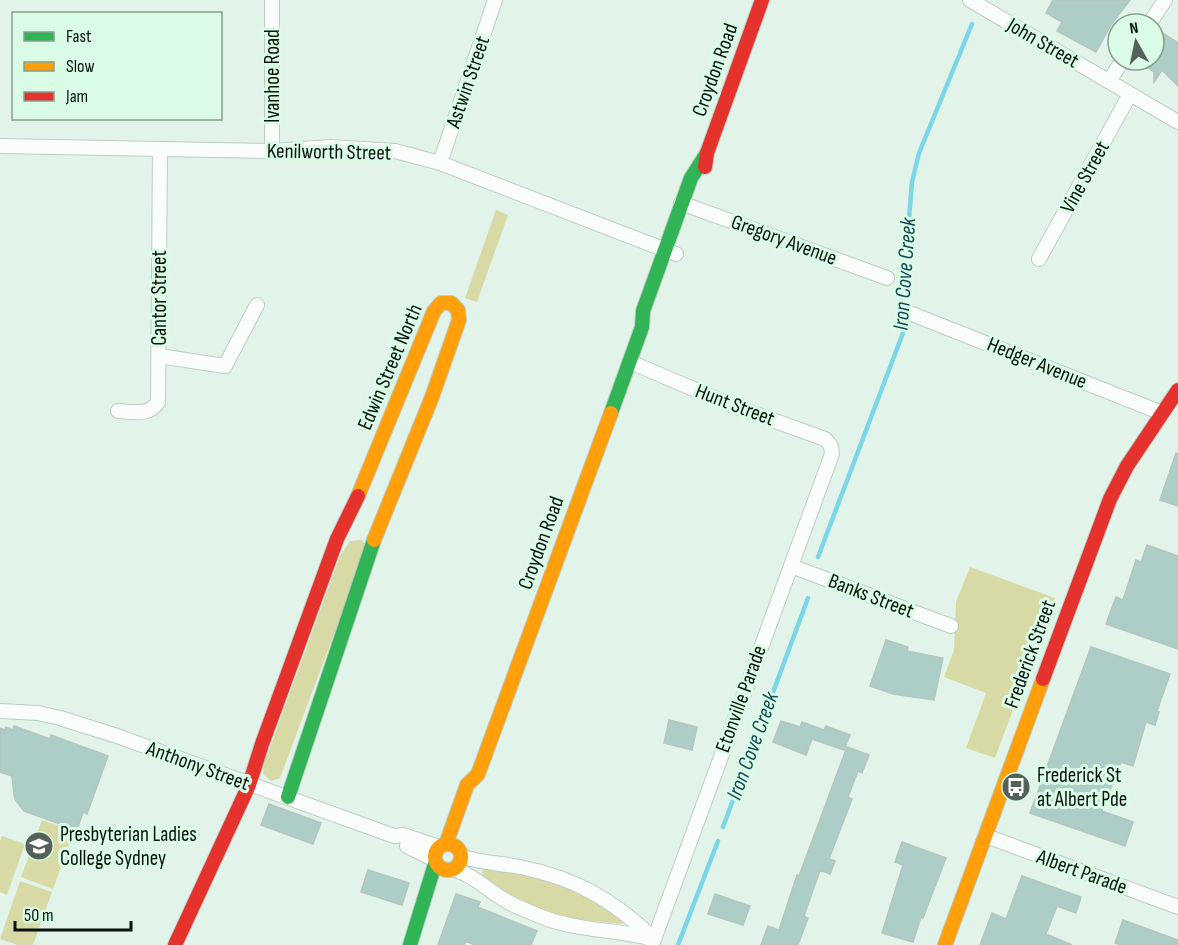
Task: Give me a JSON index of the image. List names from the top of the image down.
{
  "streets": {
    "street": [
      "John Street",
      "Croydon Road",
      "Ivanhoe Road",
      "Astwin Street",
      "Kenilworth Street",
      "Vine Street",
      "Gregory Avenue",
      "Cantor Street",
      "Hedger Avenue",
      "Edwin Street North",
      "Hunt Street",
      "Banks Street",
      "Frederick Street",
      "Etonville Parade",
      "Anthony Street",
      "Albert Parade"
    ]
  },
  "crossings": [
    ["John Street", "Vine Street"],
    ["Croydon Road", "Kenilworth Street"],
    ["Croydon Road", "Gregory Avenue"],
    ["Croydon Road", "Hunt Street"],
    ["Croydon Road", "Anthony Street"],
    ["Ivanhoe Road", "Kenilworth Street"],
    ["Astwin Street", "Kenilworth Street"],
    ["Kenilworth Street", "Cantor Street"],
    ["Hedger Avenue", "Frederick Street"],
    ["Edwin Street North", "Anthony Street"],
    ["Hunt Street", "Etonville Parade"],
    ["Banks Street", "Etonville Parade"],
    ["Frederick Street", "Albert Parade"],
    ["Etonville Parade", "Anthony Street"]
  ],
  "water": ["Iron Cove Creek"],
  "places": {
    "bus stop": ["Frederick St at Albert Pde"],
    "school or university": ["Presbyterian Ladies College Sydney"]
  },
  "legend": ["Fast", "Slow", "Jam"],
  "scale_bar": "50 m",
  "north": "top"
}
